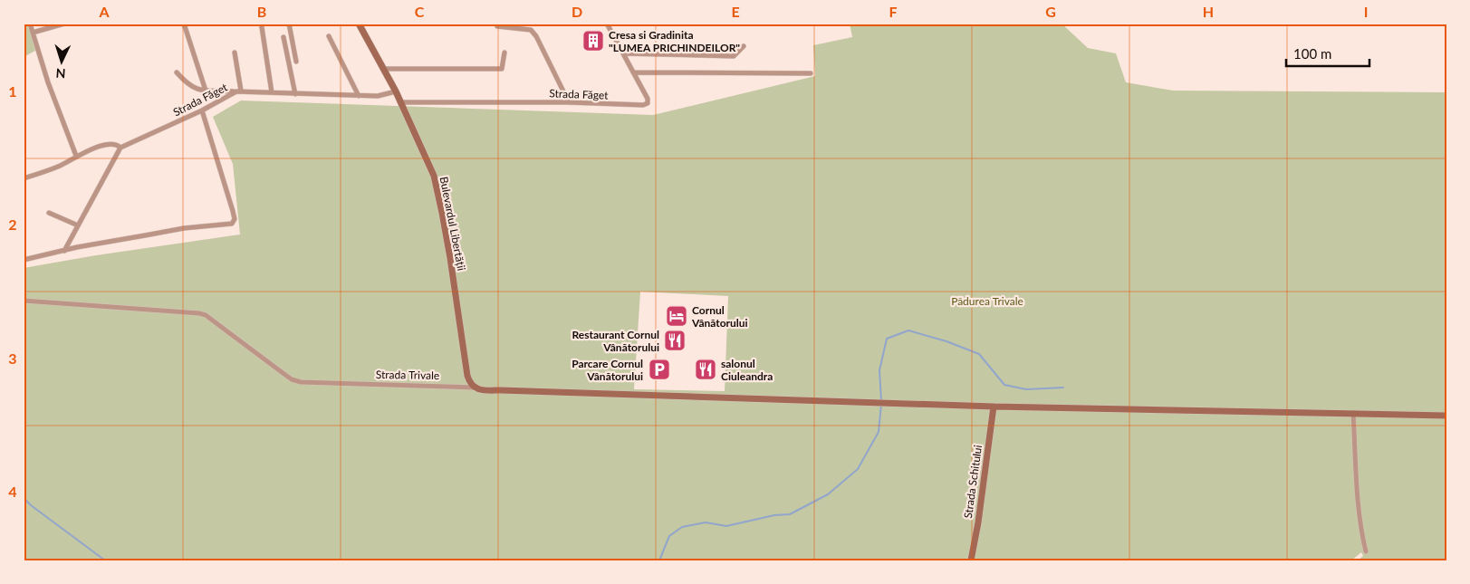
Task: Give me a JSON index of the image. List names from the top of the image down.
{
  "streets": {
    "main road": ["Bulevardul Libertății", "Strada Trivale", "Strada Schitului"],
    "street": ["Strada Făget"]
  },
  "crossings": [
    ["Strada Făget", "Bulevardul Libertății"],
    ["Bulevardul Libertății", "Strada Trivale"],
    ["Strada Trivale", "Strada Schitului"]
  ],
  "parks": ["Pădurea Trivale"],
  "places": {
    "building": ["Cresa si Gradinita \"LUMEA PRICHINDEILOR\""],
    "hotel": ["Cornul Vânătorului"],
    "restaurant": ["Restaurant Cornul Vânătorului", "salonul Ciuleandra"],
    "parking": ["Parcare Cornul Vânătorului"]
  },
  "scale_bar": "100 m",
  "north": "bottom",
  "grid": {
    "columns": [
      "A",
      "B",
      "C",
      "D",
      "E",
      "F",
      "G",
      "H",
      "I"
    ],
    "rows": [
      "1",
      "2",
      "3",
      "4"
    ]
  }
}
